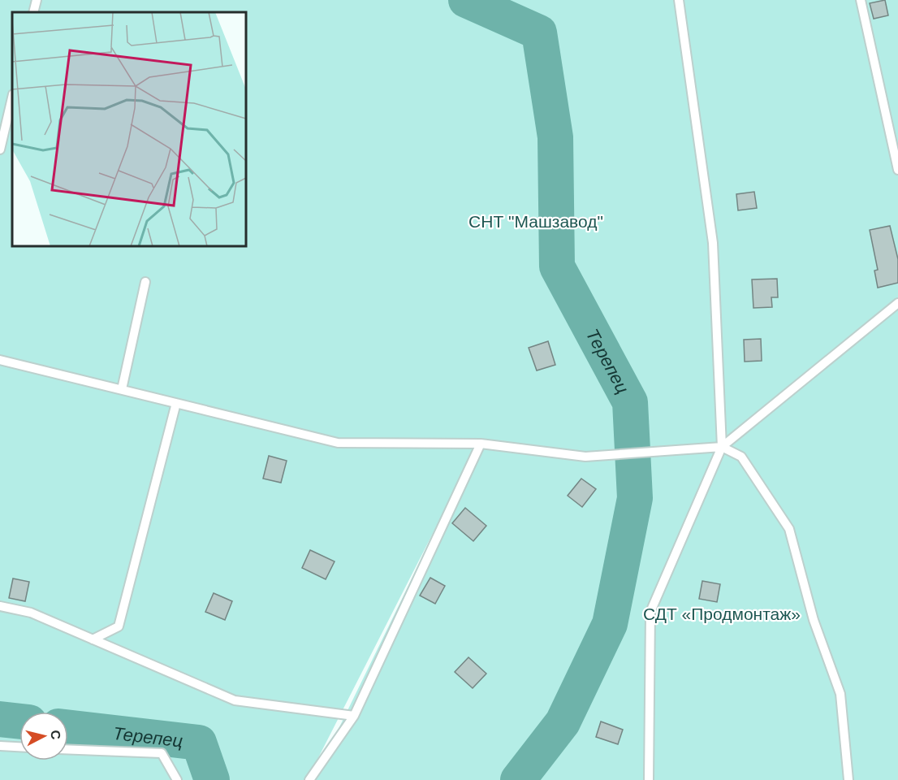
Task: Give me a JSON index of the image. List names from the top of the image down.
{
  "water": ["Терепец"],
  "parks": ["СНТ \"Машзавод\"", "СДТ «Продмонтаж»"],
  "north": "right"
}
